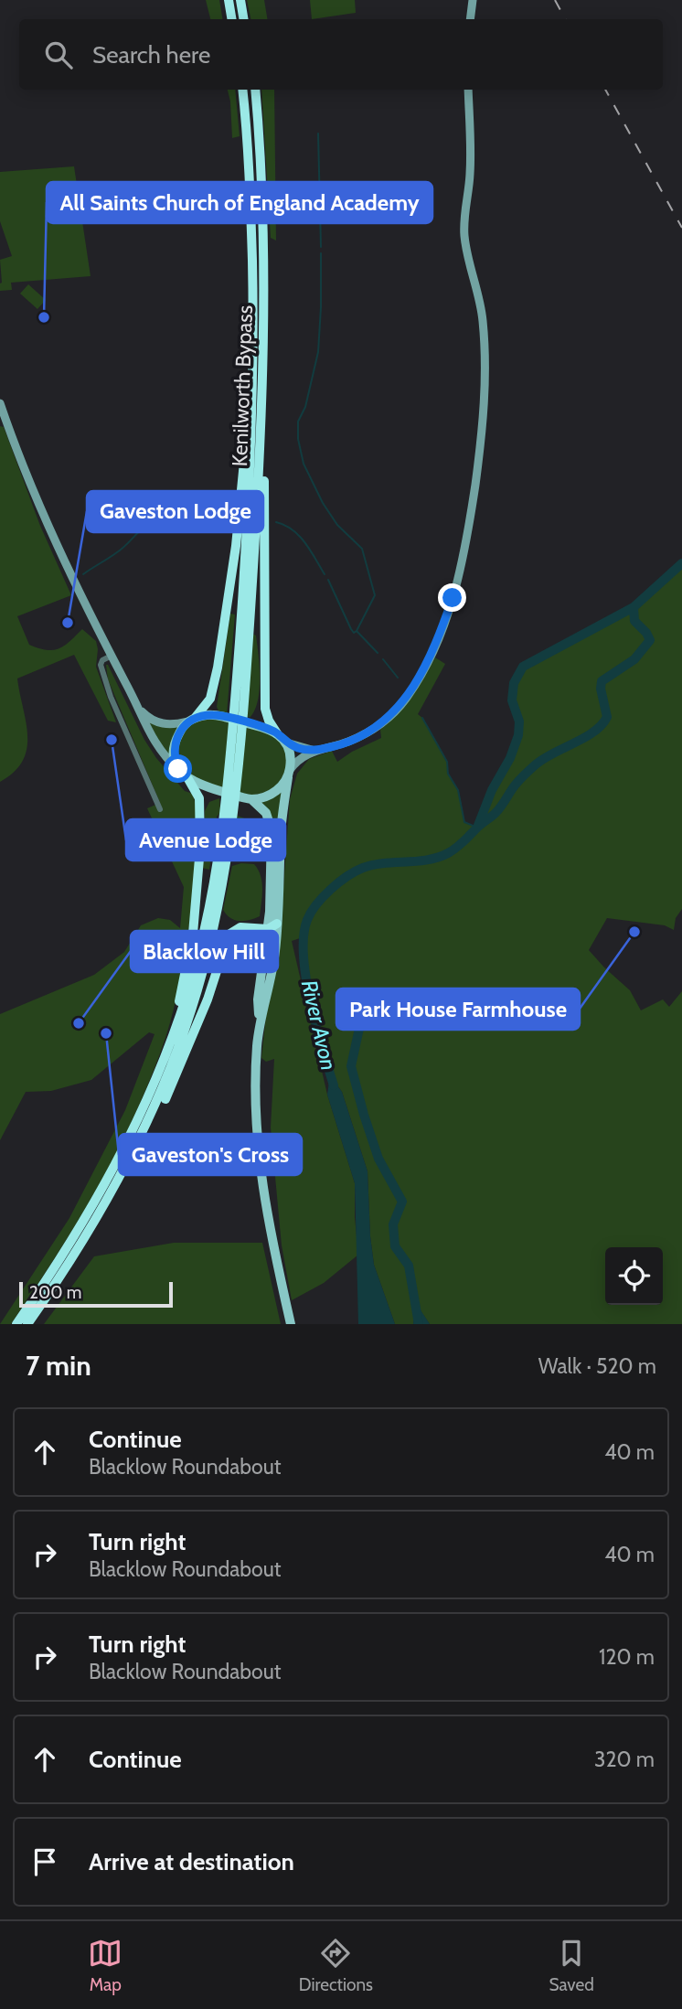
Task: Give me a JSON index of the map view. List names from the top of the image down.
{
  "streets": {
    "highway": ["Kenilworth Bypass"]
  },
  "water": ["River Avon"],
  "places": [
    "All Saints Church of England Academy",
    "Gaveston Lodge",
    "Avenue Lodge",
    "Park House Farmhouse",
    "Blacklow Hill",
    "Gaveston's Cross"
  ],
  "scale_bar": "200 m",
  "page": {
    "search": "Search here",
    "scale": "200 m",
    "heading": ["7 min", "Walk · 520 m"],
    "list": [
      ["Continue", "Blacklow Roundabout", "40 m"],
      ["Turn right", "Blacklow Roundabout", "40 m"],
      ["Turn right", "Blacklow Roundabout", "120 m"],
      ["Continue", "320 m"],
      "Arrive at destination"
    ],
    "nav": ["Map", "Directions", "Saved"]
  }
}
